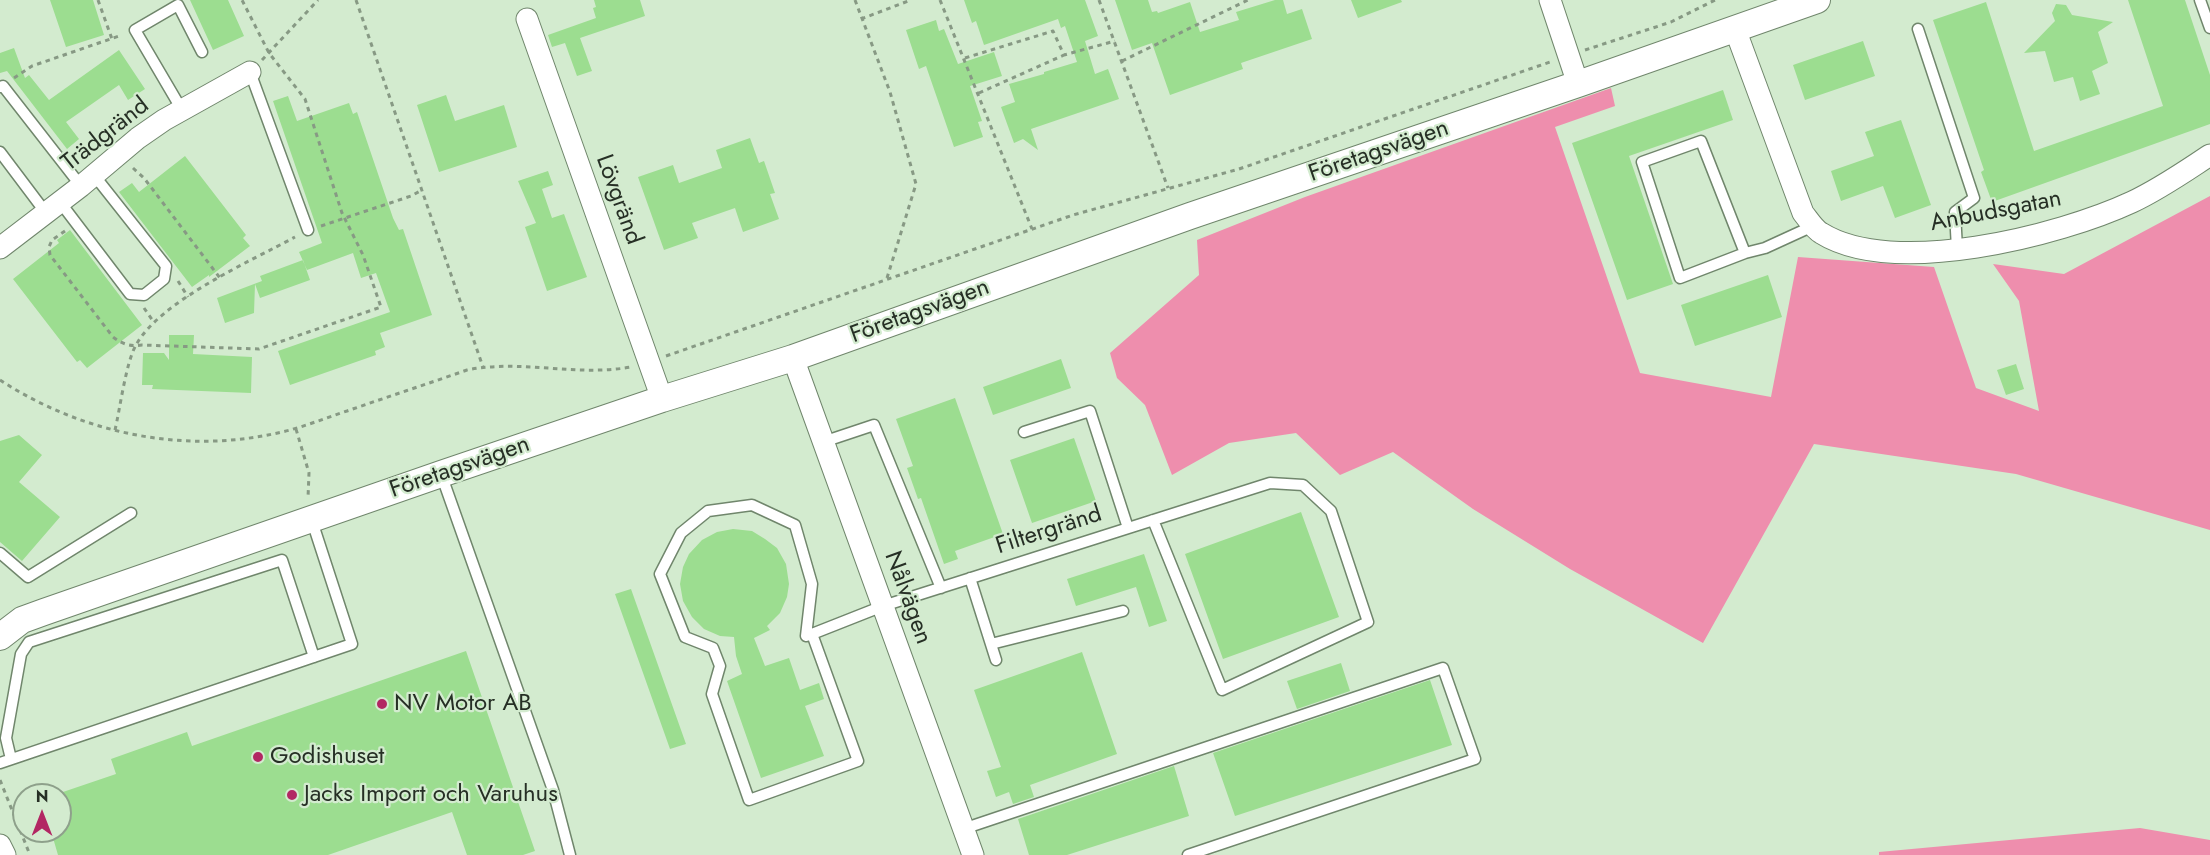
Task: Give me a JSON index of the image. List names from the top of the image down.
{
  "streets": {
    "street": [
      "Trädgränd",
      "Företagsvägen",
      "Lövgränd",
      "Anbudsgatan",
      "Nålvägen"
    ],
    "lane": ["Filtergränd"]
  },
  "crossings": [
    ["Företagsvägen", "Lövgränd"],
    ["Företagsvägen", "Anbudsgatan"],
    ["Företagsvägen", "Nålvägen"],
    ["Filtergränd", "Nålvägen"]
  ],
  "places": ["NV Motor AB", "Godishuset", "Jacks Import och Varuhus"],
  "north": "top"
}
